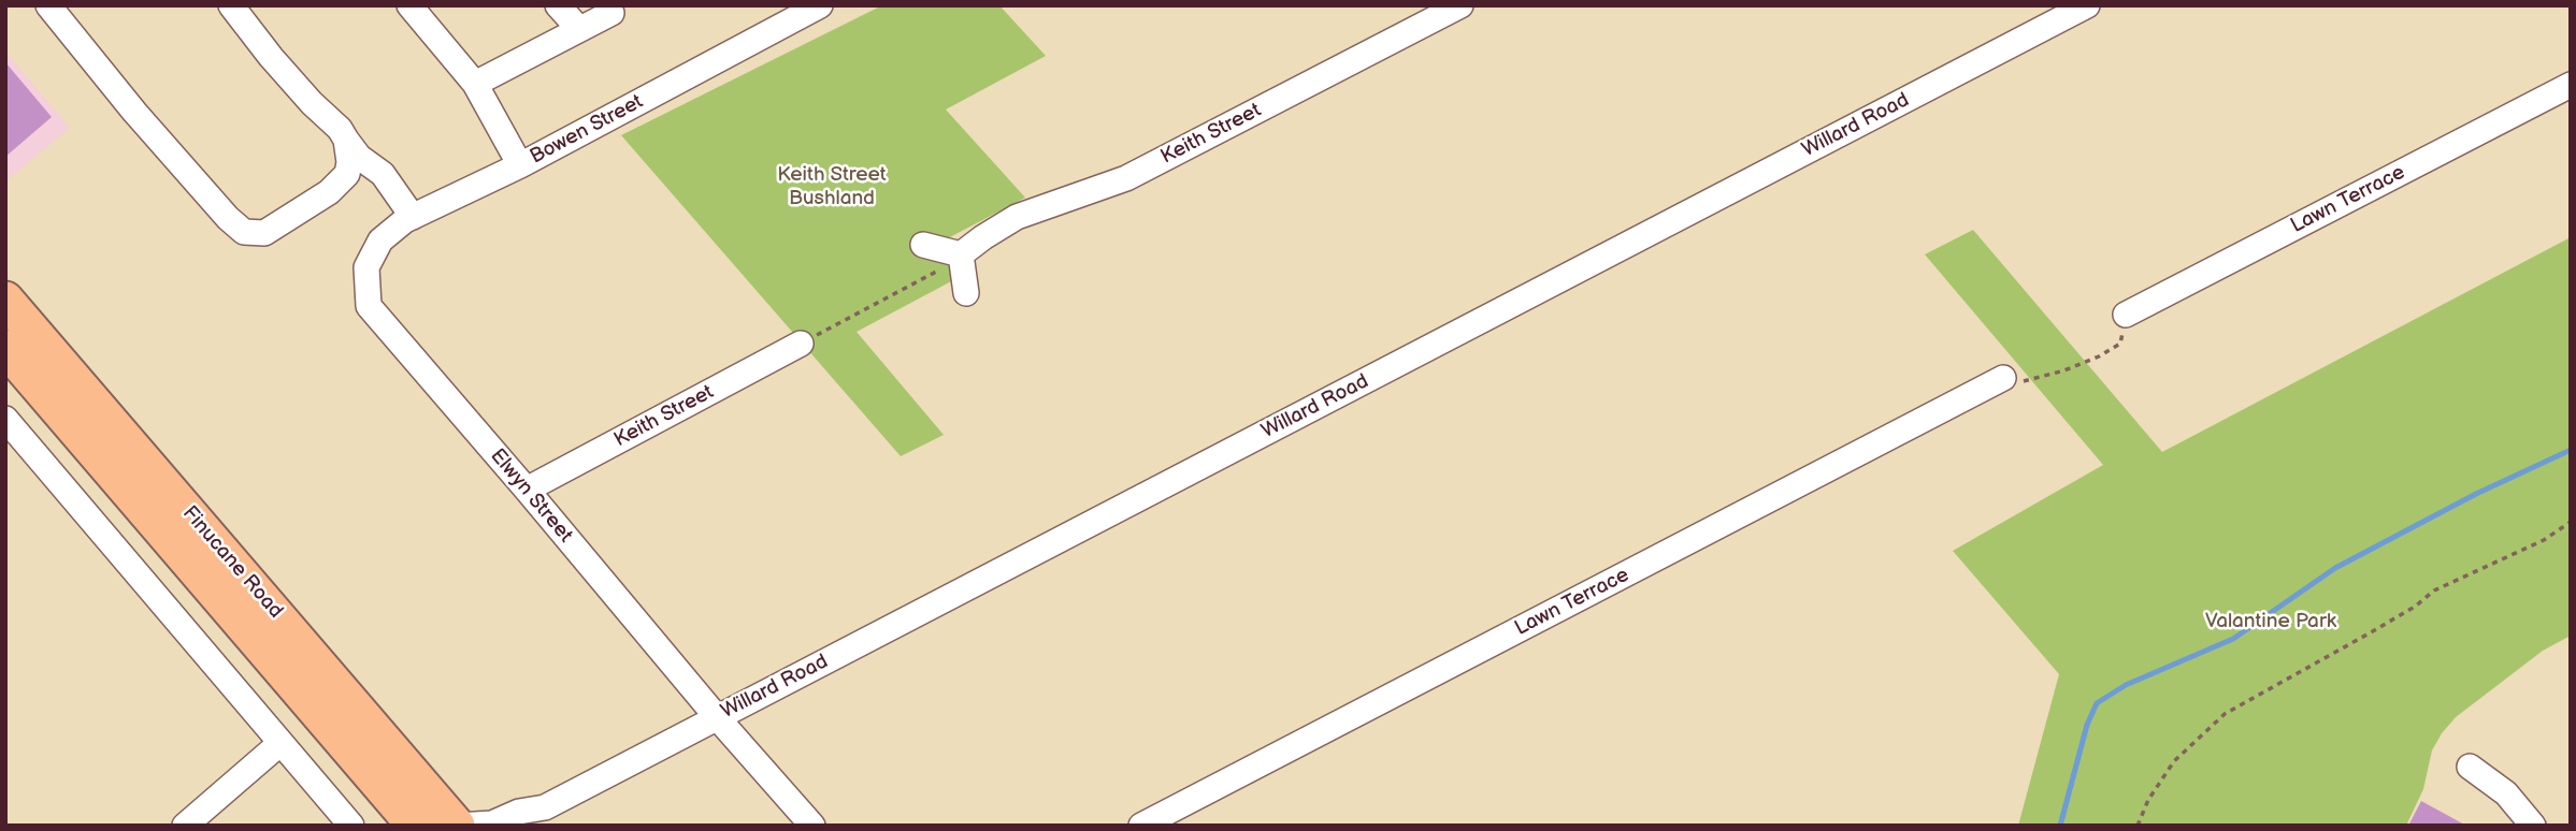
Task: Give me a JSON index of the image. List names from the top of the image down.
{
  "streets": {
    "highway": ["Finucane Road"],
    "street": [
      "Willard Road",
      "Bowen Street",
      "Keith Street",
      "Lawn Terrace",
      "Elwyn Street"
    ]
  },
  "crossings": [
    ["Willard Road", "Elwyn Street"],
    ["Willard Road", "Finucane Road"],
    ["Bowen Street", "Elwyn Street"],
    ["Keith Street", "Elwyn Street"]
  ],
  "parks": ["Keith Street Bushland", "Valantine Park"]
}
